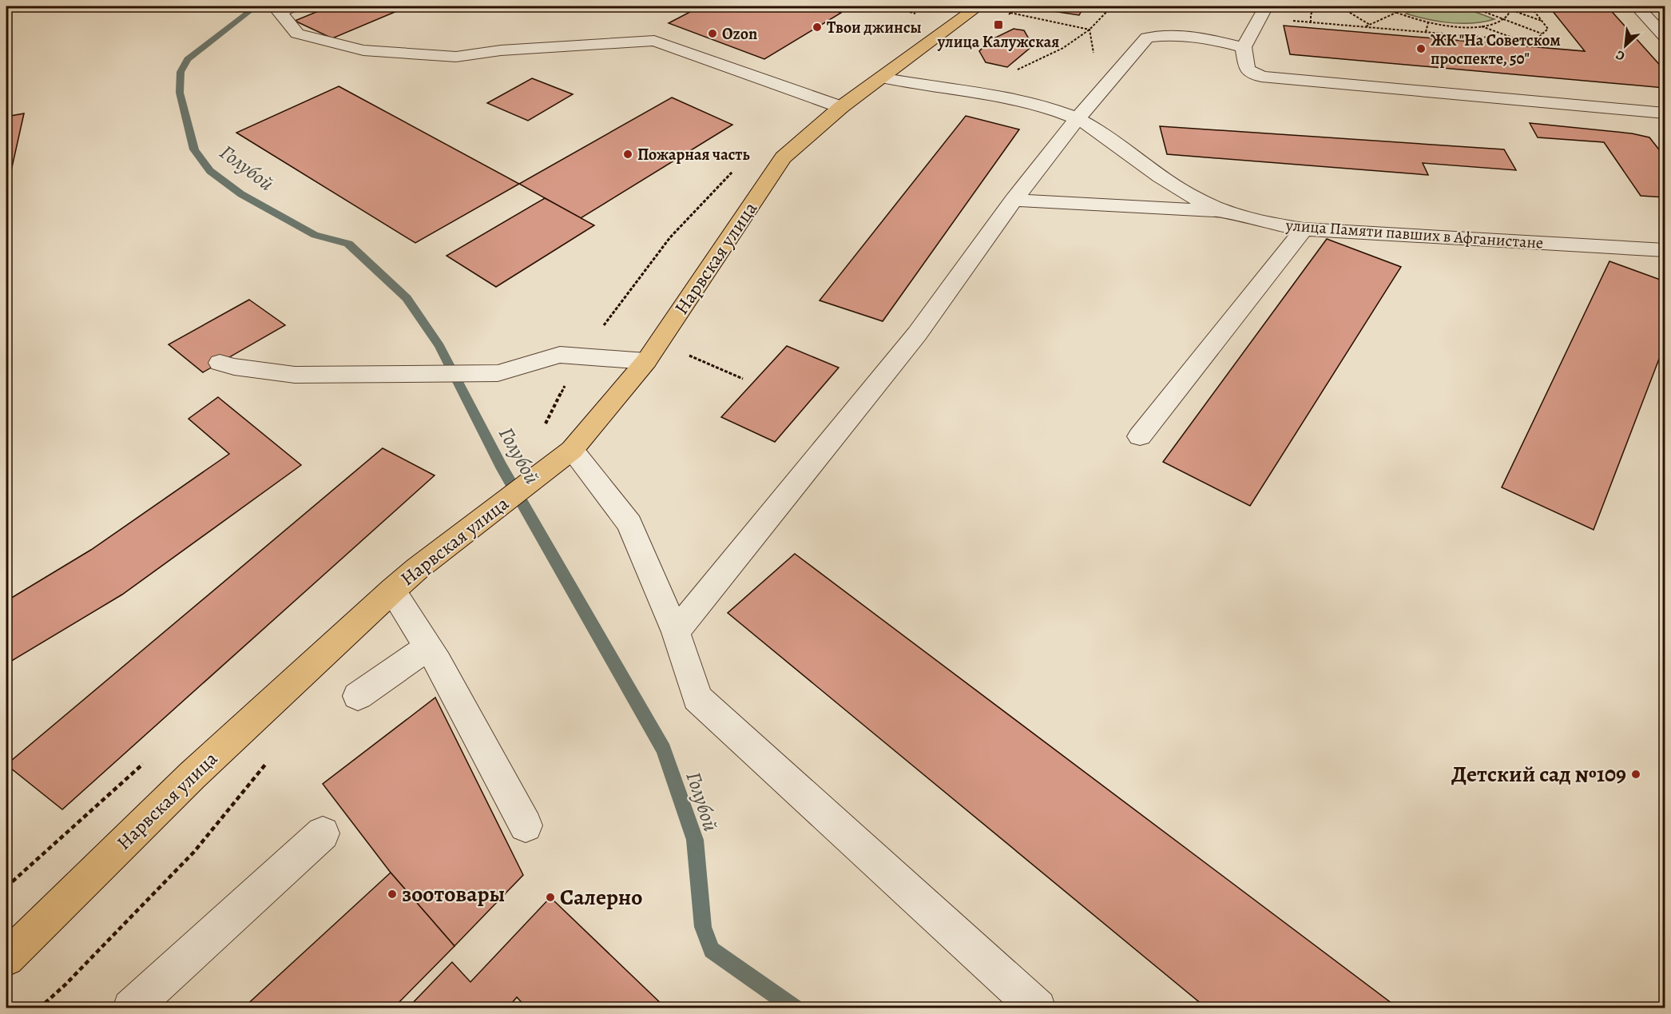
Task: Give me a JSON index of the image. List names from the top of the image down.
{
  "streets": {
    "main road": ["Нарвская улица"],
    "street": ["улица Памяти павших в Афганистане"]
  },
  "crossings": [
    ["улица Памяти павших в Афганистане", "Нарвская улица"]
  ],
  "water": ["Голубой"],
  "places": {
    "transit": ["улица Калужская"],
    "other": [
      "Твои джинсы",
      "Ozon",
      "ЖК \"На Советском проспекте, 50\"",
      "Пожарная часть",
      "Детский сад №109",
      "зоотовары",
      "Салерно"
    ]
  },
  "north": "bottom left"
}
